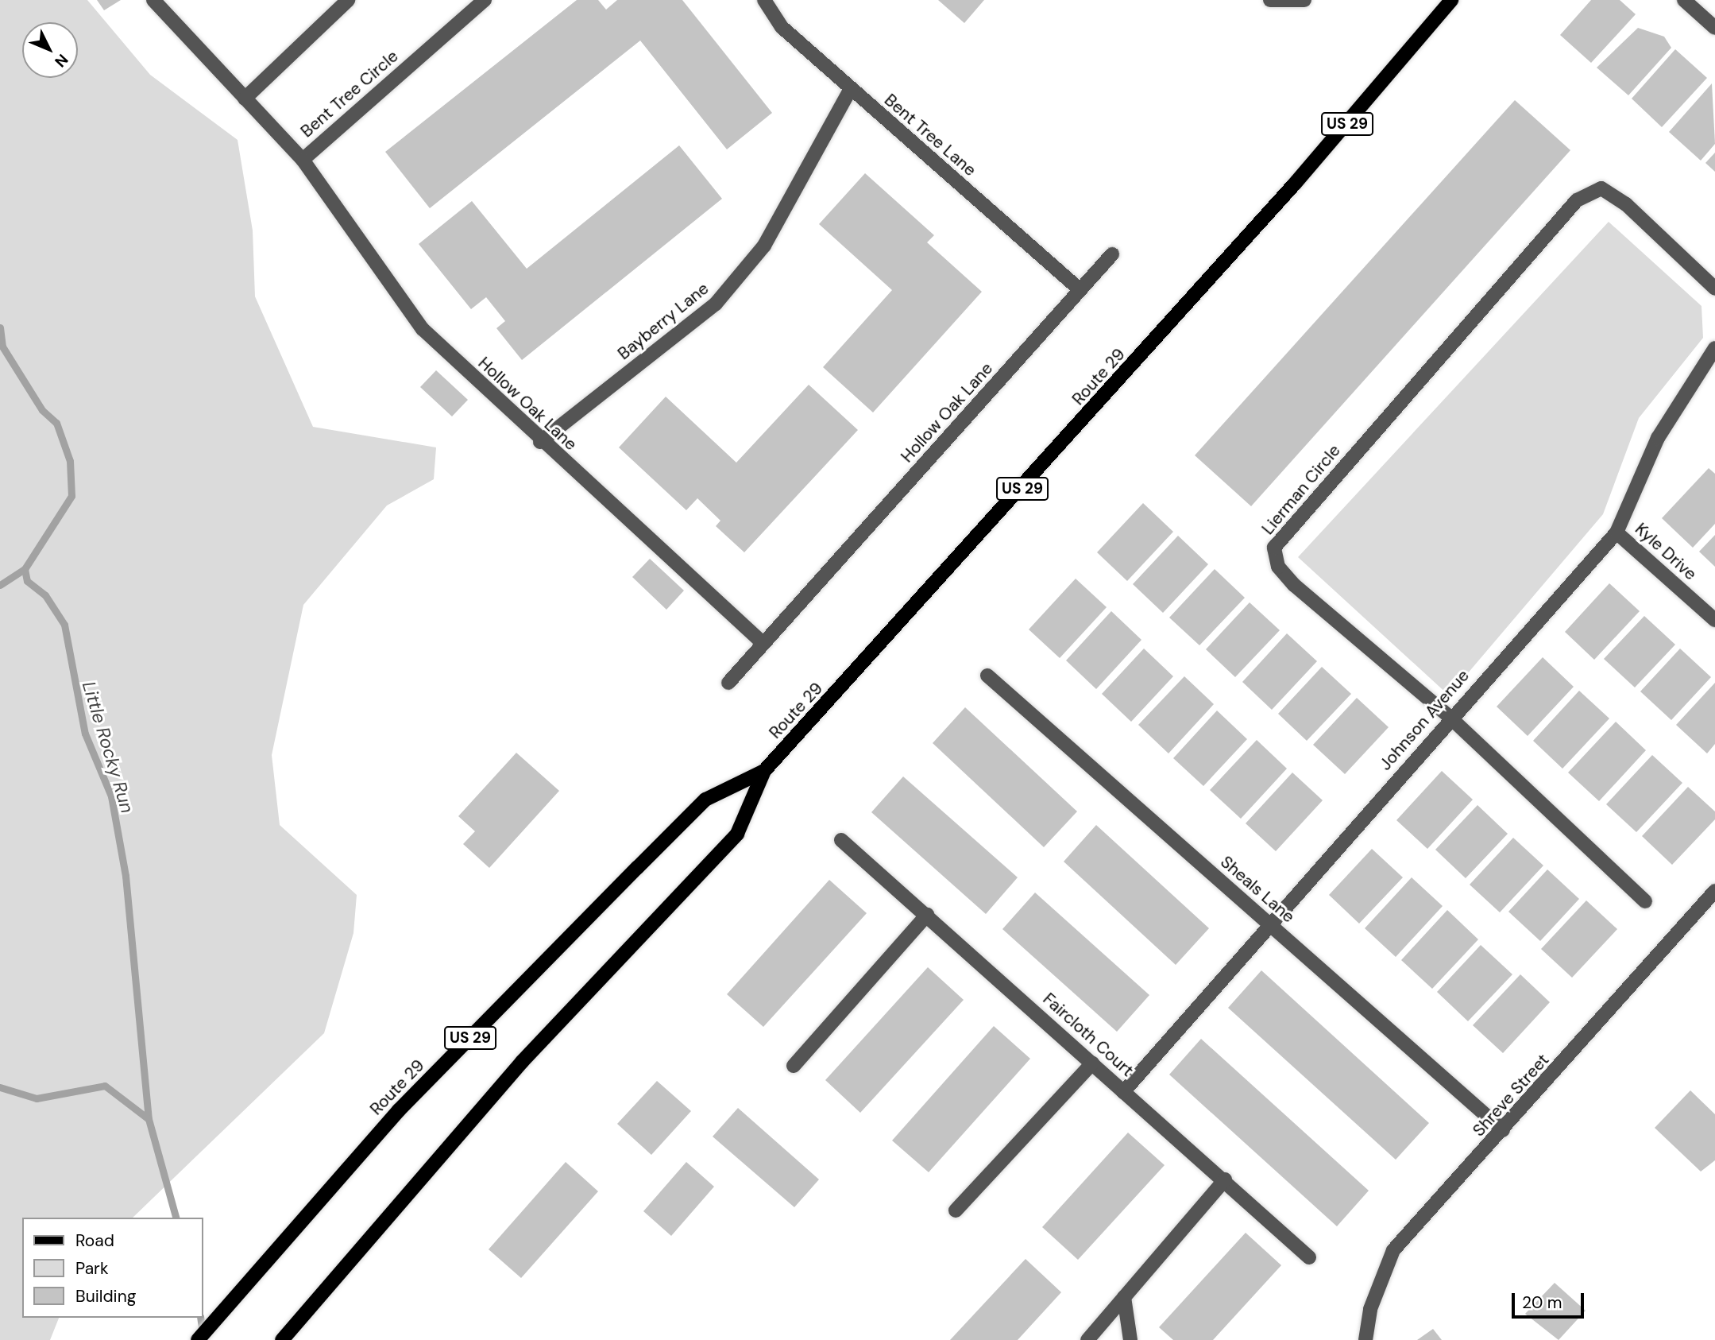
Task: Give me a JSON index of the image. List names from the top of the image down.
{
  "streets": {
    "main road": ["US 29", "Route 29"],
    "street": [
      "Bent Tree Circle",
      "Bent Tree Lane",
      "Bayberry Lane",
      "Hollow Oak Lane",
      "Lierman Circle",
      "Kyle Drive",
      "Johnson Avenue",
      "Sheals Lane",
      "Faircloth Court",
      "Shreve Street"
    ]
  },
  "crossings": [
    ["Bent Tree Circle", "Hollow Oak Lane"],
    ["Bent Tree Lane", "Bayberry Lane"],
    ["Bent Tree Lane", "Hollow Oak Lane"],
    ["Bayberry Lane", "Hollow Oak Lane"],
    ["Lierman Circle", "Johnson Avenue"],
    ["Kyle Drive", "Johnson Avenue"],
    ["Johnson Avenue", "Sheals Lane"],
    ["Johnson Avenue", "Faircloth Court"],
    ["Sheals Lane", "Shreve Street"]
  ],
  "water": ["Little Rocky Run"],
  "legend": ["Road", "Park", "Building"],
  "scale_bar": "20 m",
  "north": "bottom right"
}
